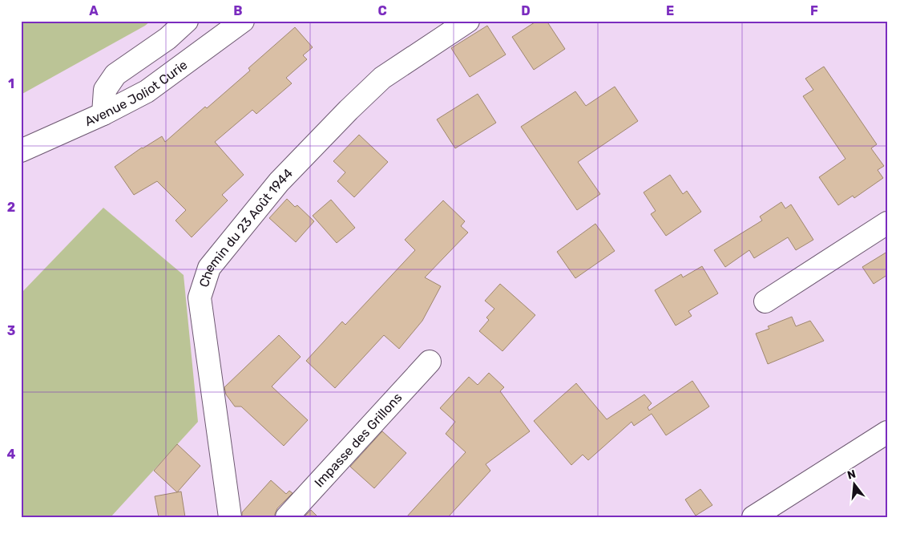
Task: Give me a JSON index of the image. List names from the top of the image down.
{
  "streets": {
    "street": ["Avenue Joliot Curie", "Chemin du 23 Août 1944", "Impasse des Grillons"]
  },
  "north": "top",
  "grid": {
    "columns": [
      "A",
      "B",
      "C",
      "D",
      "E",
      "F"
    ],
    "rows": [
      "1",
      "2",
      "3",
      "4"
    ]
  }
}
